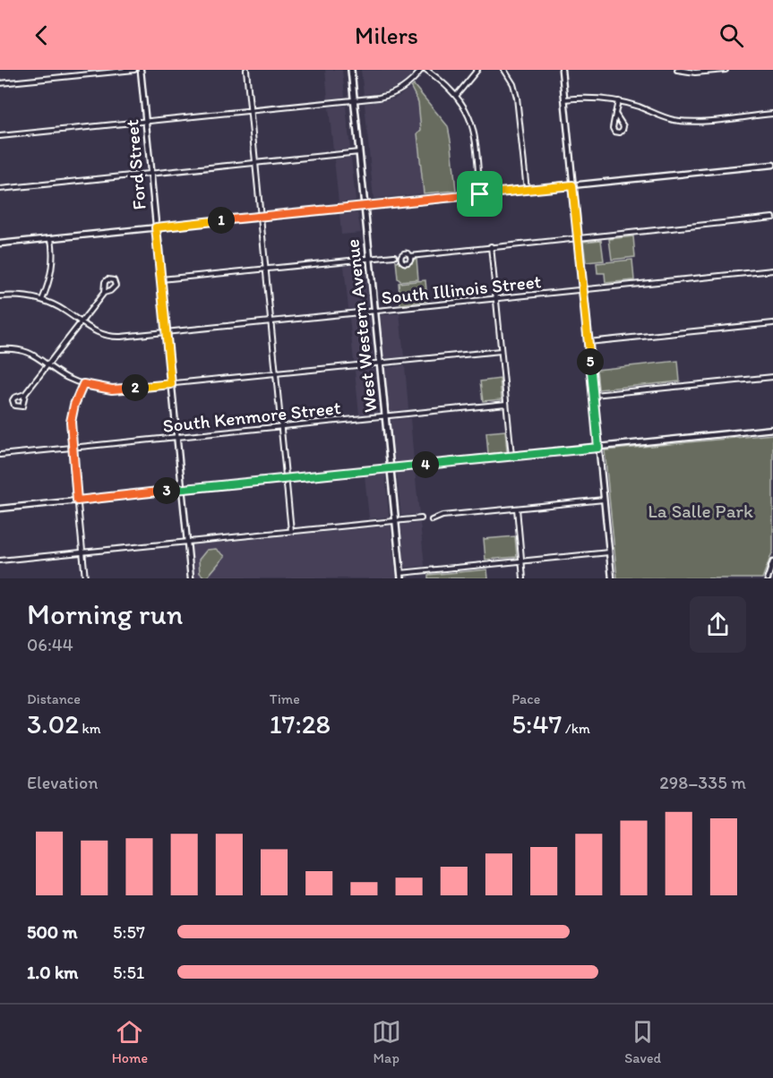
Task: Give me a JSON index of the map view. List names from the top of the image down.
{
  "streets": {
    "main road": ["West Western Avenue"],
    "street": ["Ford Street", "South Illinois Street", "South Kenmore Street"]
  },
  "crossings": [
    ["Ford Street", "South Illinois Street"],
    ["Ford Street", "South Kenmore Street"],
    ["South Illinois Street", "West Western Avenue"],
    ["West Western Avenue", "South Kenmore Street"]
  ],
  "parks": ["La Salle Park"],
  "page": {
    "header": "Milers",
    "pins": [
      "1",
      "5",
      "2",
      "4",
      "3"
    ],
    "heading": ["Morning run", "06:44"],
    "stats": [
      ["Distance", "3.02 km"],
      ["Time", "17:28"],
      ["Pace", "5:47 /km"]
    ],
    "chart": ["Elevation", "298–335 m"],
    "list": [
      {
        "name": "500 m",
        "note": "5:57"
      },
      {
        "name": "1.0 km",
        "note": "5:51"
      }
    ],
    "tabs": ["Home", "Map", "Saved"]
  }
}
